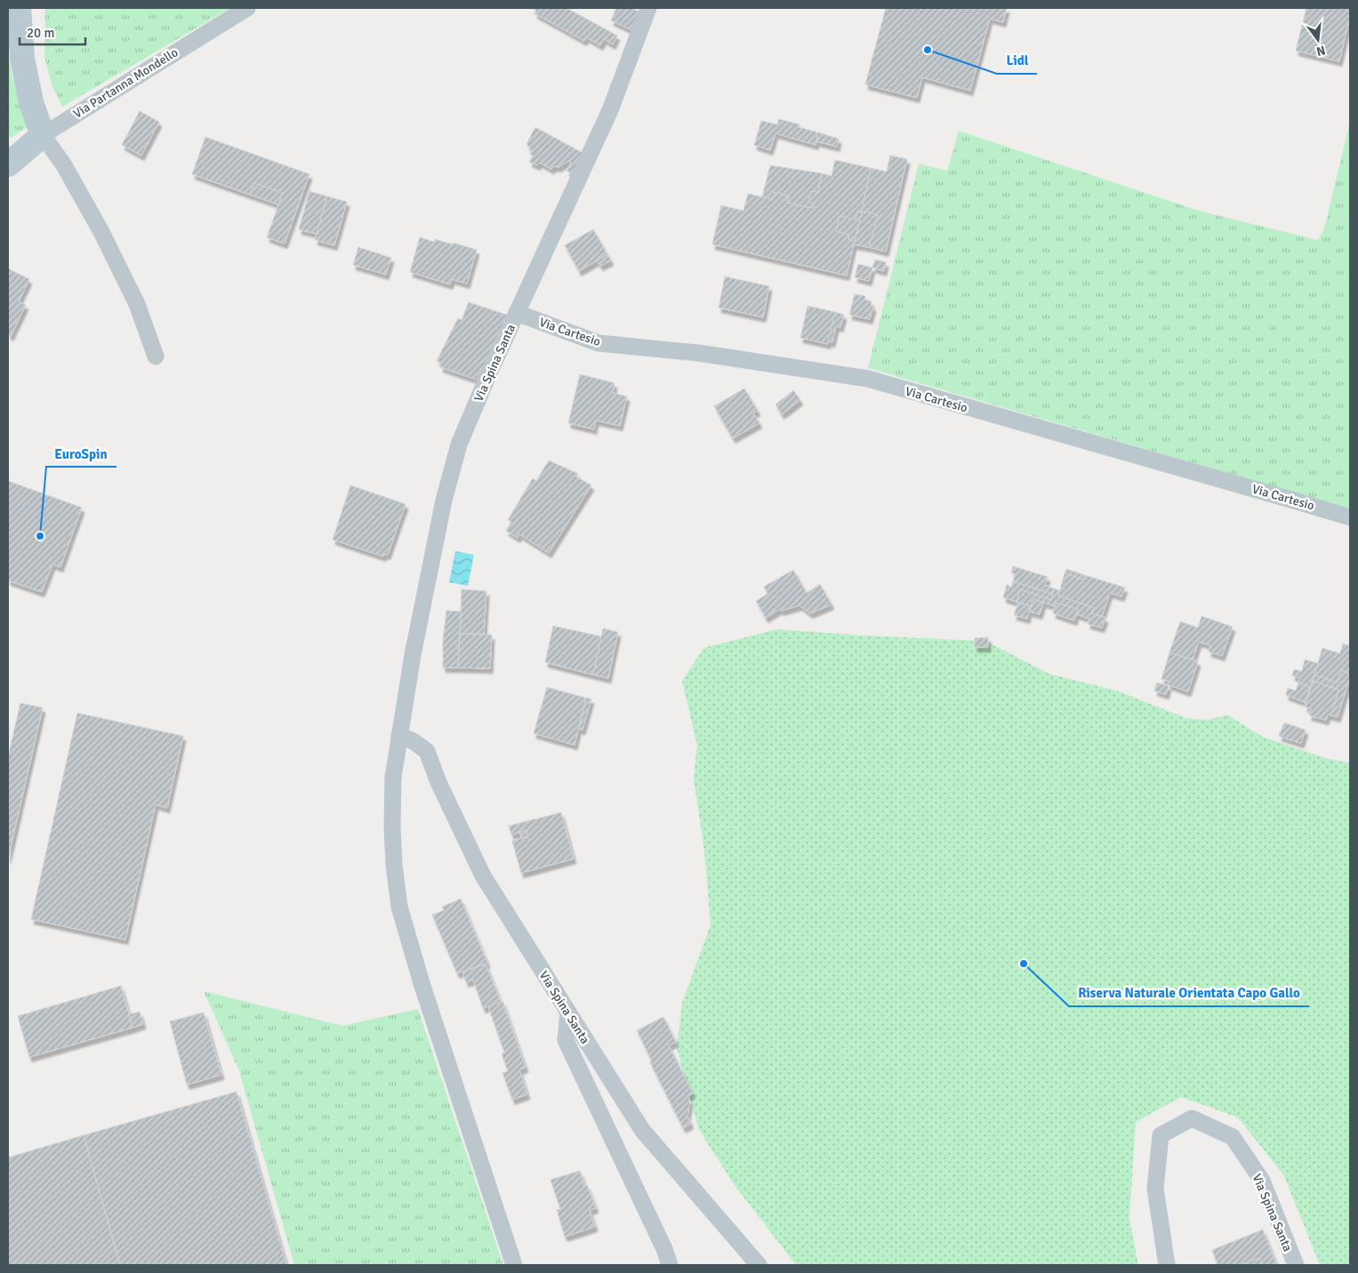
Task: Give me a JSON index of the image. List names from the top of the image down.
{
  "streets": {
    "main road": ["Via Partanna Mondello"],
    "street": ["Via Cartesio", "Via Spina Santa"]
  },
  "crossings": [
    ["Via Cartesio", "Via Spina Santa"]
  ],
  "places": ["Lidl", "EuroSpin", "Riserva Naturale Orientata Capo Gallo"],
  "scale_bar": "20 m",
  "north": "bottom"
}
